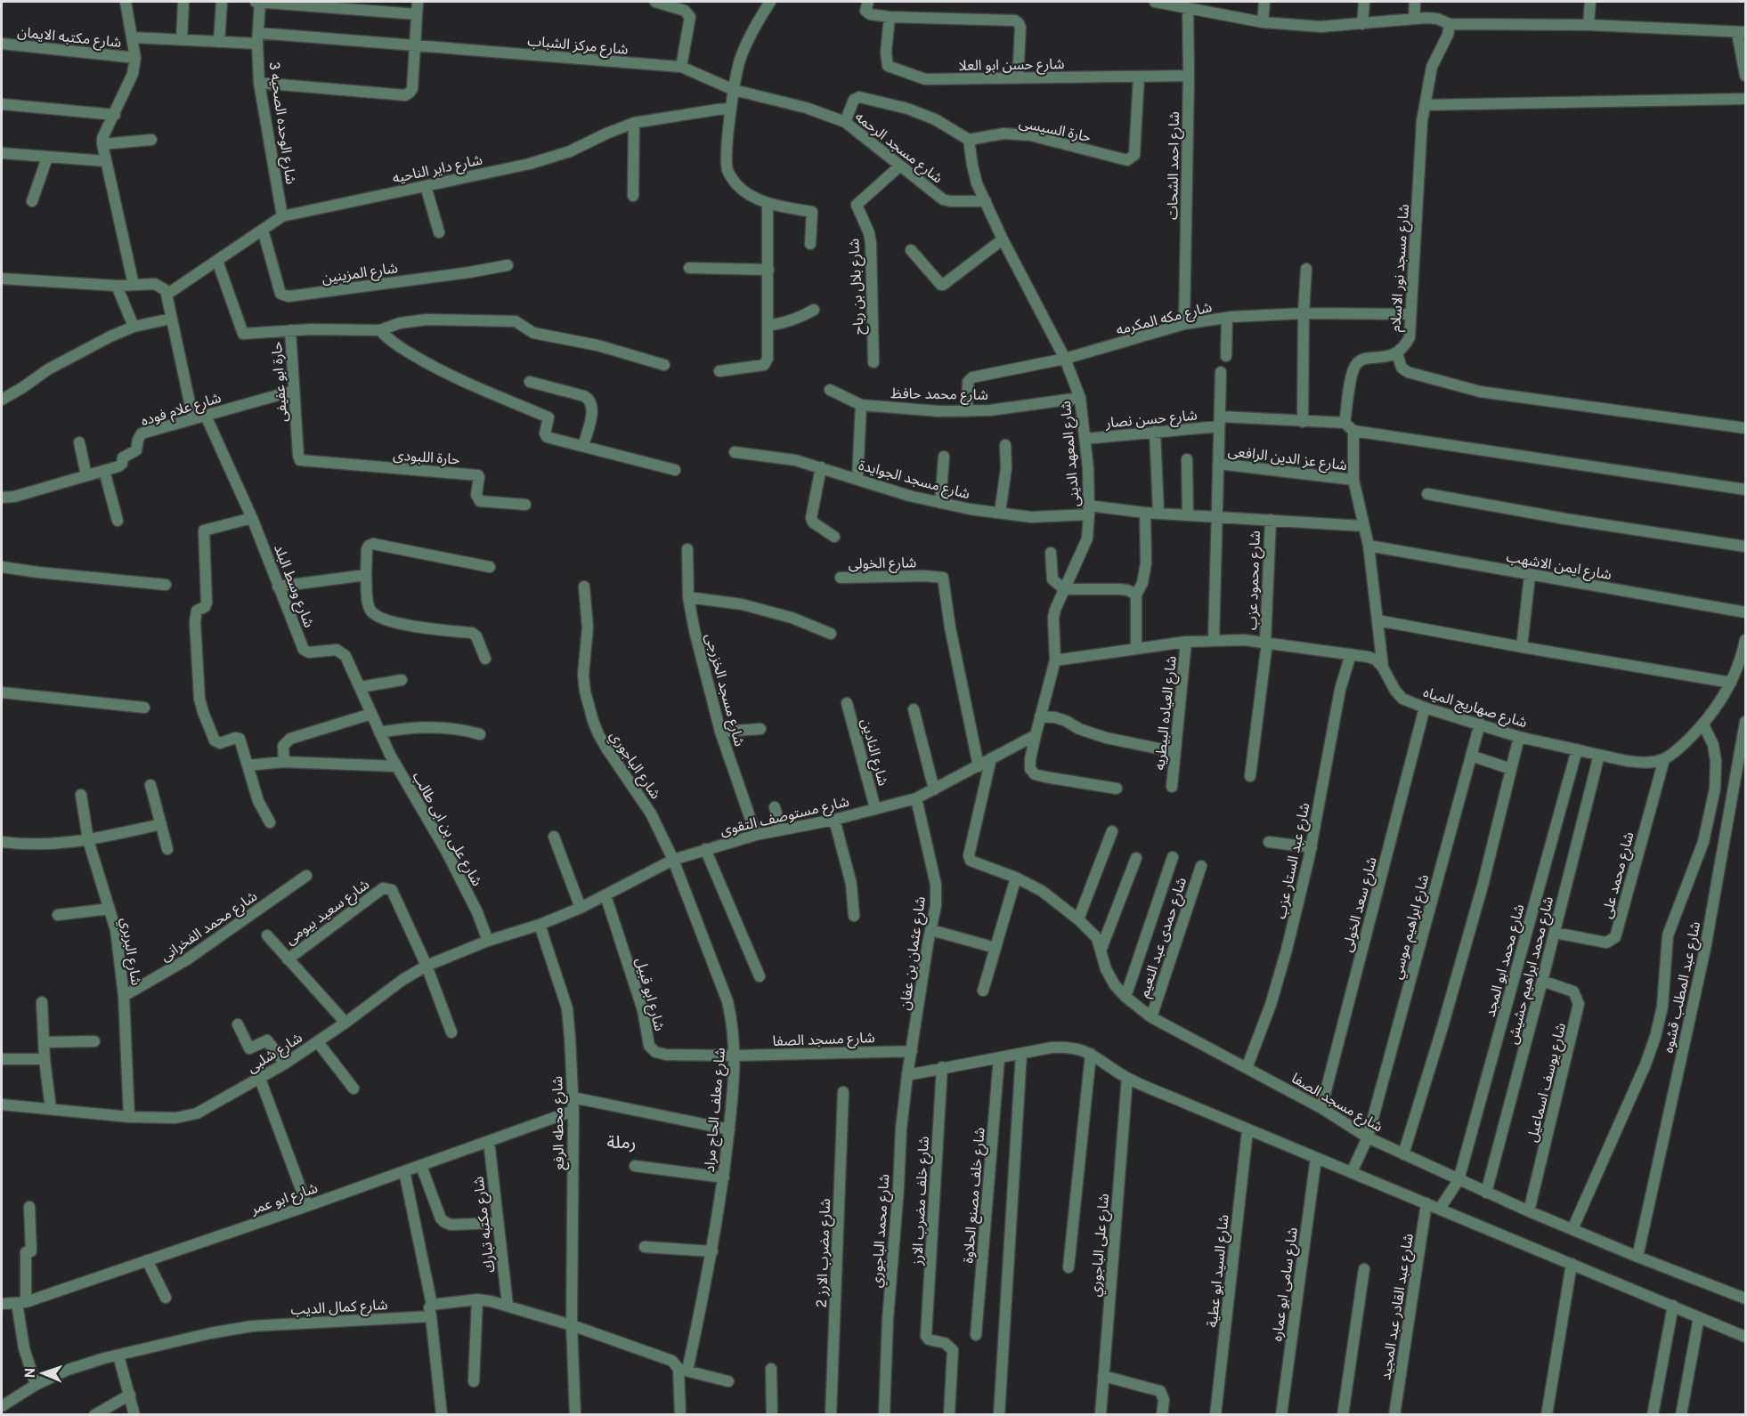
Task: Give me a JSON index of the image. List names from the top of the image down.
{
  "streets": {
    "street": [
      "شارع مكتبه الايمان",
      "شارع مركز الشباب",
      "شارع حسن ابو العلا",
      "شارع الوحده الصحيه 3",
      "حارة السيسى",
      "شارع مسجد الرحمه",
      "شارع احمد الشحات",
      "شارع داير الناحيه",
      "شارع مسجد نور الاسلام",
      "شارع المزينين",
      "شارع بلال بن رباح",
      "شارع مكه المكرمه",
      "حارة ابو عفيفى",
      "شارع محمد حافظ",
      "شارع علام فوده",
      "شارع حسن نصار",
      "شارع المعهد الدينى",
      "حارة اللبودى",
      "شارع عز الدين الرافعى",
      "شارع مسجد الجوايدة",
      "شارع الخولى",
      "شارع ايمن الاشهب",
      "شارع محمود عزب",
      "شارع وسط البلد",
      "شارع مسجد الخزرجى",
      "شارع صهاريج المياه",
      "شارع العياده البيطريه",
      "شارع النادين",
      "شارع الباجوري",
      "شارع مستوصف التقوى",
      "شارع على بن ابى طالب",
      "شارع عبد الستار عزب",
      "شارع محمد على",
      "شارع سعد الخولى",
      "شارع سعيد بيومى",
      "شارع محمد الفخرانى",
      "شارع ابراهيم موسي",
      "شارع حمدى عبد النعيم",
      "شارع البربري",
      "شارع عثمان بن عفان",
      "شارع محمد ابو المجد",
      "شارع محمد ابراهيم حشيش",
      "شارع عبد المطلب قشوه",
      "شارع ابو قبيل",
      "شارع مسجد الصفا",
      "شارع شلبى",
      "شارع يوسف اسماعيل",
      "شارع معلف الحاج مراد",
      "شارع محطه الرفع",
      "شارع خلف مصنع الحلاوة",
      "شارع ابو عمر",
      "شارع خلف مضرب الارز",
      "شارع مكتبه تبارك",
      "شارع محمد الباجوري",
      "شارع على الباجوري",
      "شارع مضرب الارز 2",
      "شارع السيد ابو عطية",
      "شارع سامى ابو عماره",
      "شارع كمال الديب",
      "شارع عبد القادر عبد المجيد"
    ]
  },
  "crossings": [
    ["شارع مركز الشباب", "شارع الوحده الصحيه 3"],
    ["شارع مركز الشباب", "شارع مسجد الرحمه"],
    ["شارع حسن ابو العلا", "حارة السيسى"],
    ["شارع حسن ابو العلا", "شارع احمد الشحات"],
    ["شارع الوحده الصحيه 3", "شارع داير الناحيه"],
    ["حارة السيسى", "شارع المعهد الدينى"],
    ["شارع مسجد الرحمه", "شارع بلال بن رباح"],
    ["شارع مسجد الرحمه", "شارع المعهد الدينى"],
    ["شارع احمد الشحات", "شارع مكه المكرمه"],
    ["شارع داير الناحيه", "شارع المزينين"],
    ["شارع داير الناحيه", "حارة ابو عفيفى"],
    ["شارع مسجد نور الاسلام", "شارع مكه المكرمه"],
    ["شارع مسجد نور الاسلام", "شارع حسن نصار"],
    ["شارع مكه المكرمه", "شارع محمد حافظ"],
    ["شارع مكه المكرمه", "شارع المعهد الدينى"],
    ["حارة ابو عفيفى", "شارع علام فوده"],
    ["حارة ابو عفيفى", "حارة اللبودى"],
    ["شارع محمد حافظ", "شارع المعهد الدينى"],
    ["شارع علام فوده", "شارع وسط البلد"],
    ["شارع حسن نصار", "شارع المعهد الدينى"],
    ["شارع المعهد الدينى", "شارع مسجد الجوايدة"],
    ["شارع المعهد الدينى", "شارع مستوصف التقوى"],
    ["شارع الخولى", "شارع مستوصف التقوى"],
    ["شارع وسط البلد", "شارع على بن ابى طالب"],
    ["شارع مسجد الخزرجى", "شارع مستوصف التقوى"],
    ["شارع صهاريج المياه", "شارع محمد على"],
    ["شارع صهاريج المياه", "شارع سعد الخولى"],
    ["شارع صهاريج المياه", "شارع ابراهيم موسي"],
    ["شارع صهاريج المياه", "شارع محمد ابو المجد"],
    ["شارع صهاريج المياه", "شارع محمد ابراهيم حشيش"],
    ["شارع النادين", "شارع مستوصف التقوى"],
    ["شارع الباجوري", "شارع مستوصف التقوى"],
    ["شارع الباجوري", "شارع معلف الحاج مراد"],
    ["شارع مستوصف التقوى", "شارع عثمان بن عفان"],
    ["شارع مستوصف التقوى", "شارع ابو قبيل"],
    ["شارع مستوصف التقوى", "شارع مسجد الصفا"],
    ["شارع مستوصف التقوى", "شارع شلبى"],
    ["شارع مستوصف التقوى", "شارع معلف الحاج مراد"],
    ["شارع مستوصف التقوى", "شارع محطه الرفع"],
    ["شارع على بن ابى طالب", "شارع شلبى"],
    ["شارع عبد الستار عزب", "شارع مسجد الصفا"],
    ["شارع محمد على", "شارع محمد ابراهيم حشيش"],
    ["شارع سعد الخولى", "شارع مسجد الصفا"],
    ["شارع سعيد بيومى", "شارع شلبى"],
    ["شارع محمد الفخرانى", "شارع البربري"],
    ["شارع ابراهيم موسي", "شارع مسجد الصفا"],
    ["شارع حمدى عبد النعيم", "شارع مسجد الصفا"],
    ["شارع البربري", "شارع شلبى"],
    ["شارع عثمان بن عفان", "شارع مسجد الصفا"],
    ["شارع عثمان بن عفان", "شارع محمد الباجوري"],
    ["شارع محمد ابو المجد", "شارع مسجد الصفا"],
    ["شارع محمد ابراهيم حشيش", "شارع مسجد الصفا"],
    ["شارع محمد ابراهيم حشيش", "شارع يوسف اسماعيل"],
    ["شارع عبد المطلب قشوه", "شارع مسجد الصفا"],
    ["شارع ابو قبيل", "شارع مسجد الصفا"],
    ["شارع ابو قبيل", "شارع معلف الحاج مراد"],
    ["شارع مسجد الصفا", "شارع يوسف اسماعيل"],
    ["شارع مسجد الصفا", "شارع معلف الحاج مراد"],
    ["شارع مسجد الصفا", "شارع محمد الباجوري"],
    ["شارع شلبى", "شارع محطه الرفع"],
    ["شارع معلف الحاج مراد", "شارع كمال الديب"],
    ["شارع محطه الرفع", "شارع ابو عمر"],
    ["شارع محطه الرفع", "شارع كمال الديب"],
    ["شارع ابو عمر", "شارع مكتبه تبارك"],
    ["شارع مكتبه تبارك", "شارع كمال الديب"]
  ],
  "districts": ["رملة"],
  "north": "left"
}
